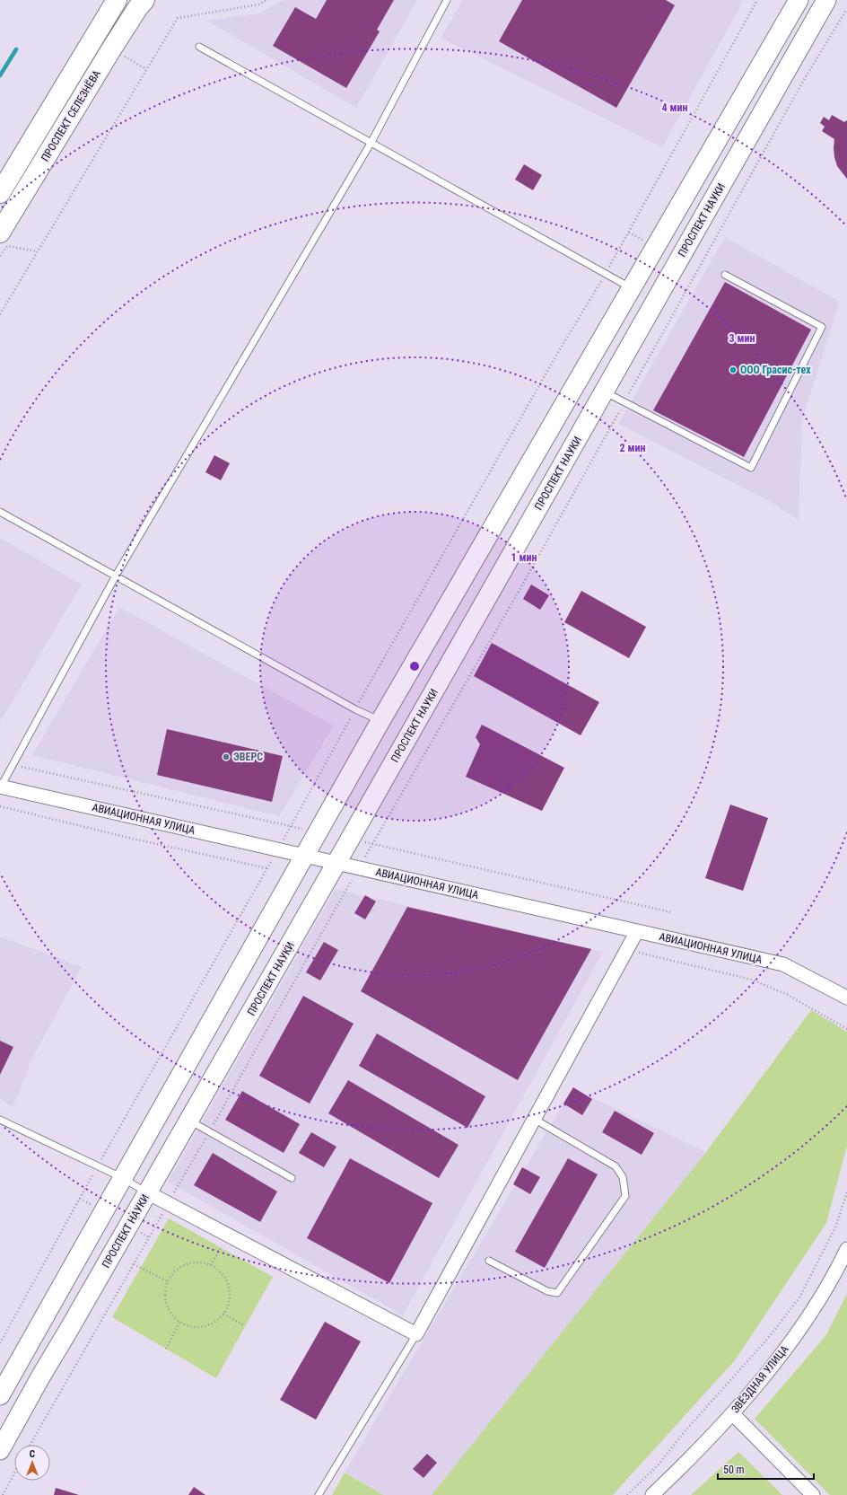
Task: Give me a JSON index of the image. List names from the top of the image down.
{
  "streets": {
    "main road": ["ПРОСПЕКТ СЕЛЕЗНЁВА"],
    "street": ["ПРОСПЕКТ НАУКИ", "АВИАЦИОННАЯ УЛИЦА", "ЗВЁЗДНАЯ УЛИЦА"]
  },
  "crossings": [
    ["ПРОСПЕКТ НАУКИ", "АВИАЦИОННАЯ УЛИЦА"]
  ],
  "places": ["ООО Грасис-тех", "ЭВЕРС"],
  "scale_bar": "50 m",
  "north": "top",
  "rings": [
    "4 мин",
    "3 мин",
    "2 мин",
    "1 мин"
  ]
}
